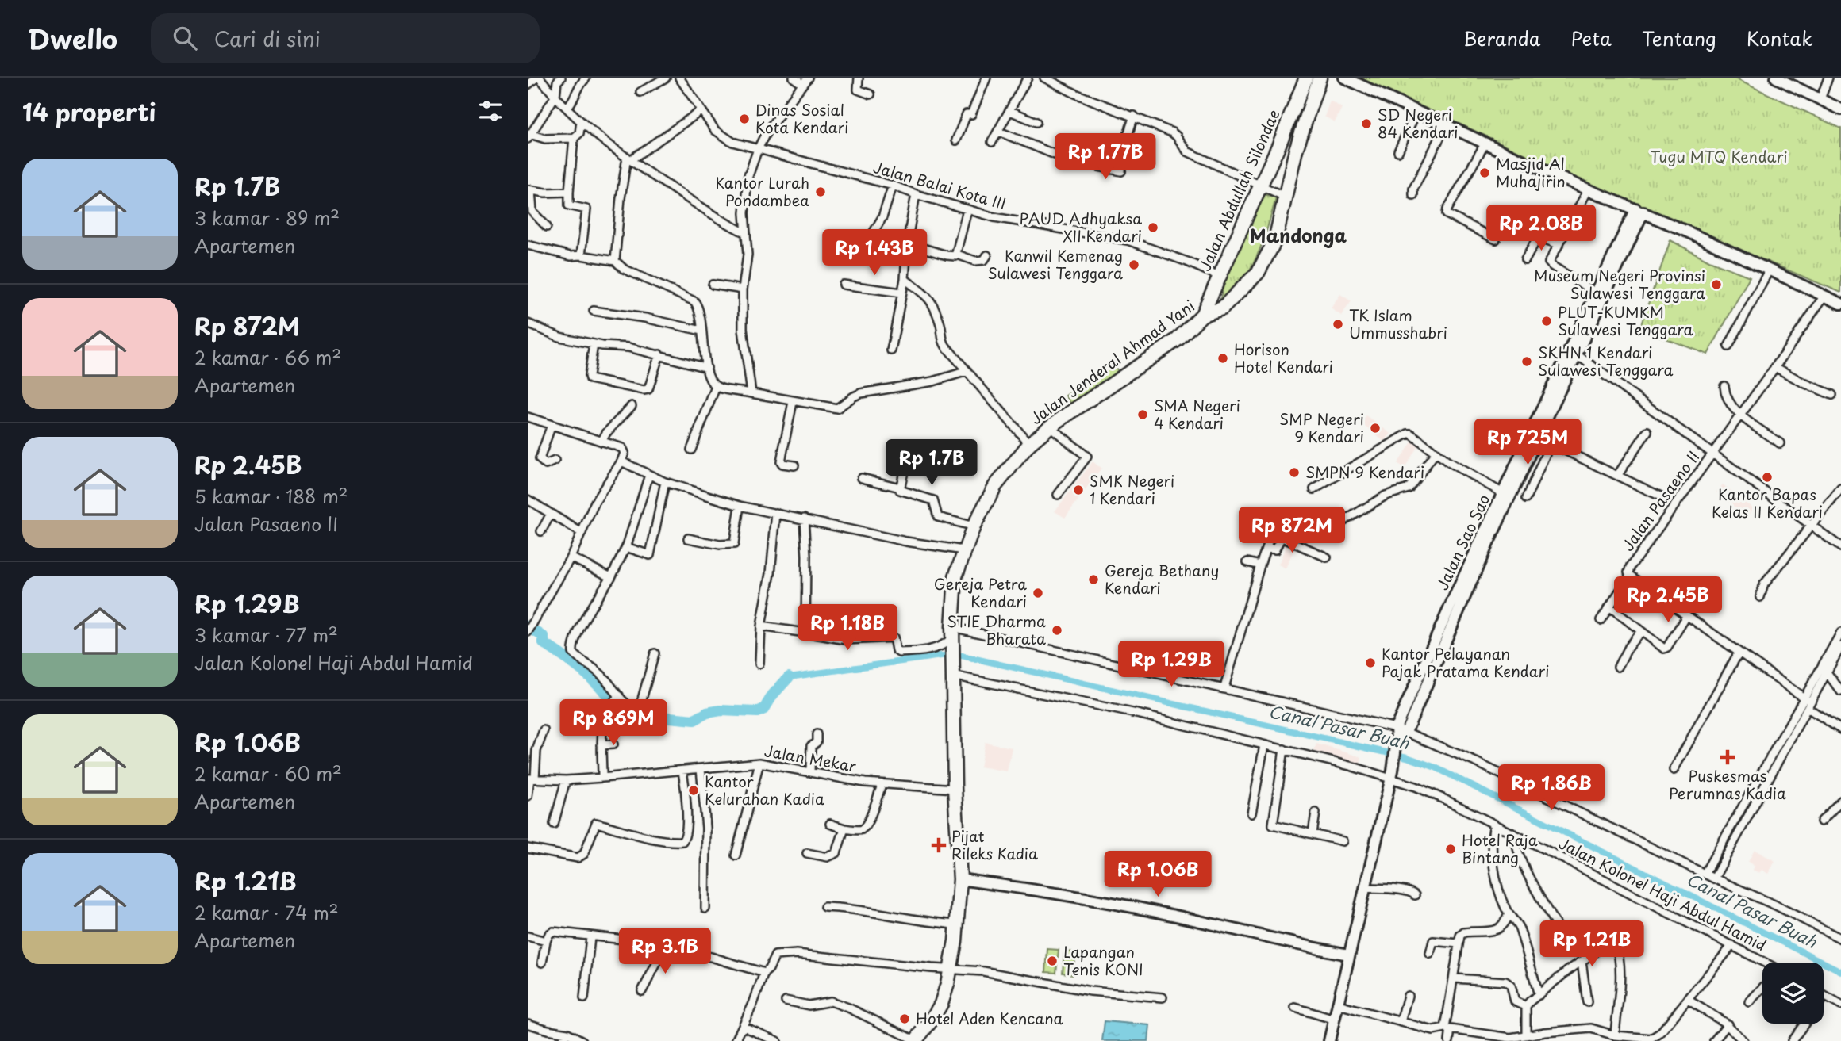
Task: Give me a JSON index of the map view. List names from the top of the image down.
{
  "streets": {
    "highway": ["Jalan Abdullah Silondae", "Jalan Jenderal Ahmad Yani"],
    "street": [
      "Jalan Balai Kota III",
      "Jalan Pasaeno II",
      "Jalan Sao Sao",
      "Jalan Mekar",
      "Jalan Kolonel Haji Abdul Hamid"
    ]
  },
  "crossings": [
    ["Jalan Balai Kota III", "Jalan Abdullah Silondae"],
    ["Jalan Abdullah Silondae", "Jalan Jenderal Ahmad Yani"],
    ["Jalan Jenderal Ahmad Yani", "Jalan Mekar"],
    ["Jalan Jenderal Ahmad Yani", "Jalan Kolonel Haji Abdul Hamid"]
  ],
  "districts": ["Mandonga"],
  "water": ["Canal Pasar Buah"],
  "parks": ["Tugu MTQ Kendari"],
  "places": {
    "other": [
      "Dinas Sosial Kota Kendari",
      "SD Negeri 84 Kendari",
      "Masjid Al Muhajirin",
      "Kantor Lurah Pondambea",
      "PAUD Adhyaksa XII Kendari",
      "Kanwil Kemenag Sulawesi Tenggara",
      "Museum Negeri Provinsi Sulawesi Tenggara",
      "PLUT-KUMKM Sulawesi Tenggara",
      "TK Islam Ummusshabri",
      "Horison Hotel Kendari",
      "SKHN 1 Kendari Sulawesi Tenggara",
      "SMA Negeri 4 Kendari",
      "SMP Negeri 9 Kendari",
      "SMPN 9 Kendari",
      "Kantor Bapas Kelas II Kendari",
      "SMK Negeri 1 Kendari",
      "Gereja Bethany Kendari",
      "Gereja Petra Kendari",
      "STIE Dharma Bharata",
      "Kantor Pelayanan Pajak Pratama Kendari",
      "Kantor Kelurahan Kadia",
      "Hotel Raja Bintang",
      "Lapangan Tenis KONI",
      "Hotel Aden Kencana"
    ],
    "health": ["Puskesmas Perumnas Kadia", "Pijat Rileks Kadia"]
  },
  "page": {
    "header": "Dwello",
    "search": "Cari di sini",
    "nav": [
      "Beranda",
      "Peta",
      "Tentang",
      "Kontak"
    ],
    "heading": "14 properti",
    "price": [
      "Rp 1.77B",
      "Rp 2.08B",
      "Rp 1.43B",
      "Rp 725M",
      "Rp 1.7B",
      "Rp 872M",
      "Rp 2.45B",
      "Rp 1.18B",
      "Rp 1.29B",
      "Rp 869M",
      "Rp 1.86B",
      "Rp 1.06B",
      "Rp 1.21B",
      "Rp 3.1B"
    ],
    "list": [
      {
        "name": "Rp 1.7B",
        "note": "3 kamar · 89 m² · Apartemen"
      },
      {
        "name": "Rp 872M",
        "note": "2 kamar · 66 m² · Apartemen"
      },
      {
        "name": "Rp 2.45B",
        "note": "5 kamar · 188 m² · Jalan Pasaeno II"
      },
      {
        "name": "Rp 1.29B",
        "note": "3 kamar · 77 m² · Jalan Kolonel Haji Abdul Hamid"
      },
      {
        "name": "Rp 1.06B",
        "note": "2 kamar · 60 m² · Apartemen"
      },
      {
        "name": "Rp 1.21B",
        "note": "2 kamar · 74 m² · Apartemen"
      }
    ]
  }
}
